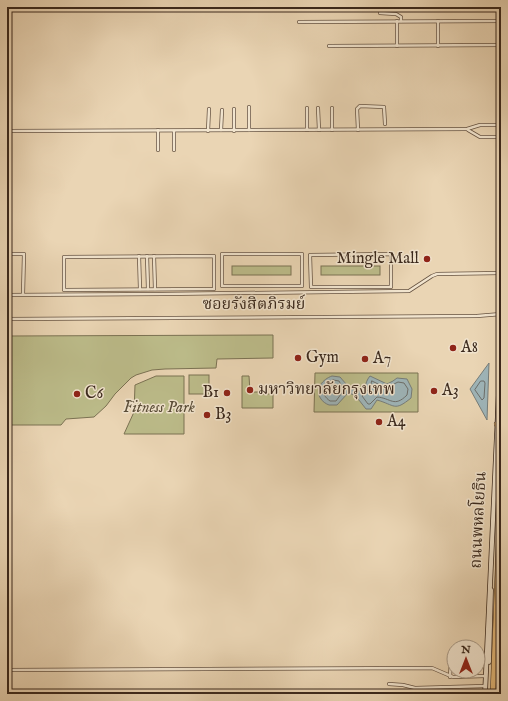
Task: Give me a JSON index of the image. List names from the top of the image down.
{
  "streets": {
    "highway": ["ถนนพหลโยธิน"],
    "street": ["ซอยรังสิตภิรมย์"]
  },
  "parks": ["Fitness Park"],
  "places": [
    "Mingle Mall",
    "A8",
    "Gym",
    "A7",
    "มหาวิทยาลัยกรุงเทพ",
    "A3",
    "B1",
    "C6",
    "B3",
    "A4"
  ],
  "north": "top"
}
